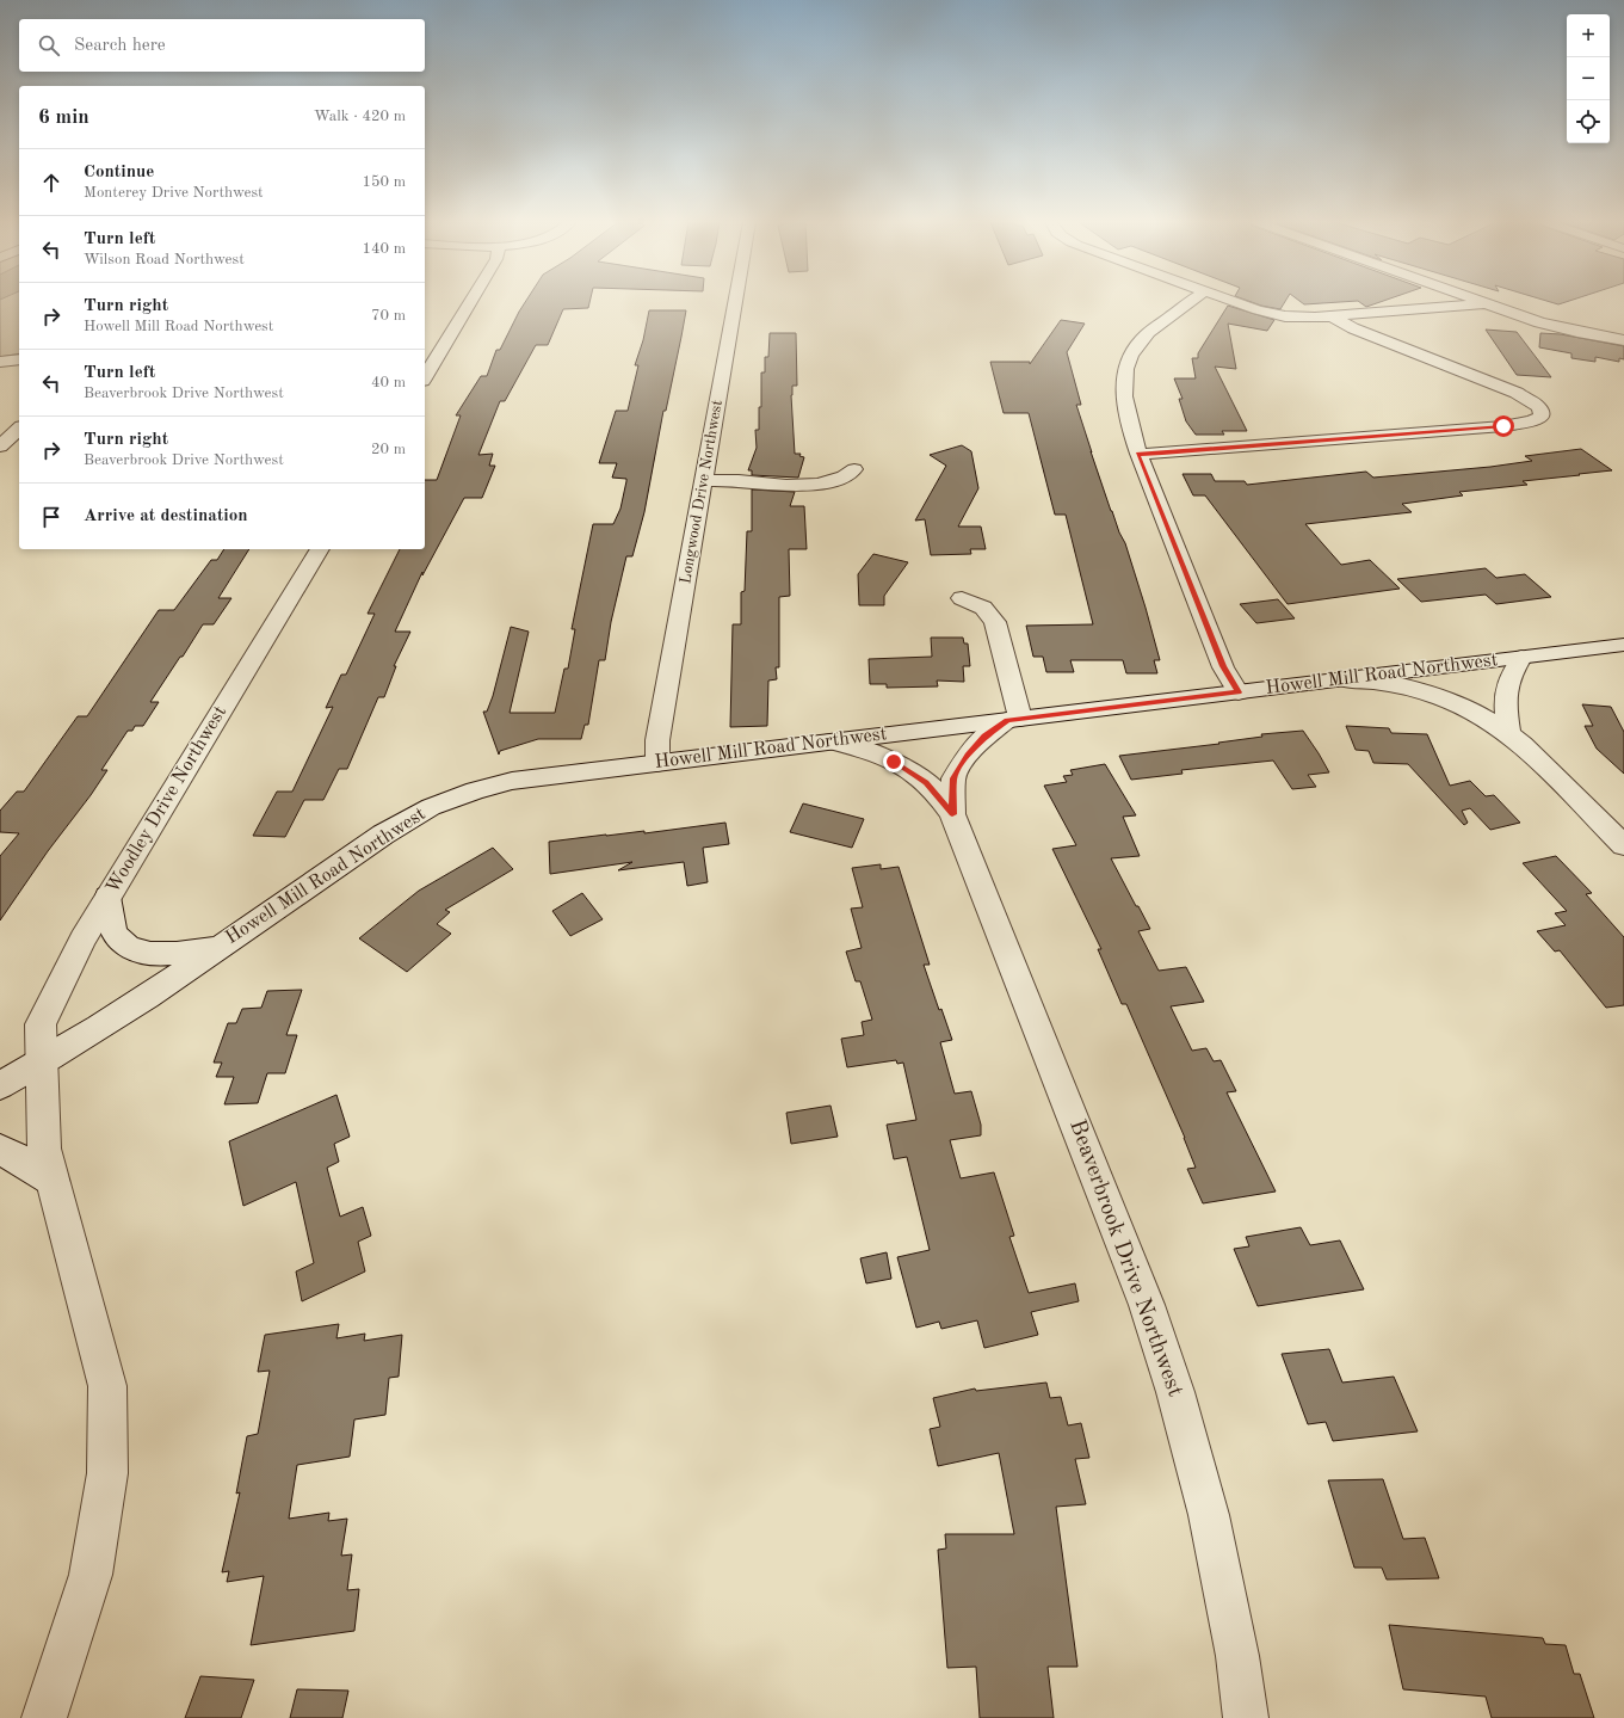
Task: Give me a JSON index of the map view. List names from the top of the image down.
{
  "streets": {
    "street": [
      "Longwood Drive Northwest",
      "Howell Mill Road Northwest",
      "Woodley Drive Northwest",
      "Beaverbrook Drive Northwest"
    ]
  },
  "crossings": [
    ["Longwood Drive Northwest", "Howell Mill Road Northwest"],
    ["Howell Mill Road Northwest", "Woodley Drive Northwest"],
    ["Howell Mill Road Northwest", "Beaverbrook Drive Northwest"]
  ],
  "page": {
    "map_buttons": ["+", "−"],
    "search": "Search here",
    "heading": ["6 min", "Walk · 420 m"],
    "list": [
      ["Continue", "Monterey Drive Northwest", "150 m"],
      ["Turn left", "Wilson Road Northwest", "140 m"],
      ["Turn right", "Howell Mill Road Northwest", "70 m"],
      ["Turn left", "Beaverbrook Drive Northwest", "40 m"],
      ["Turn right", "Beaverbrook Drive Northwest", "20 m"],
      "Arrive at destination"
    ]
  }
}
